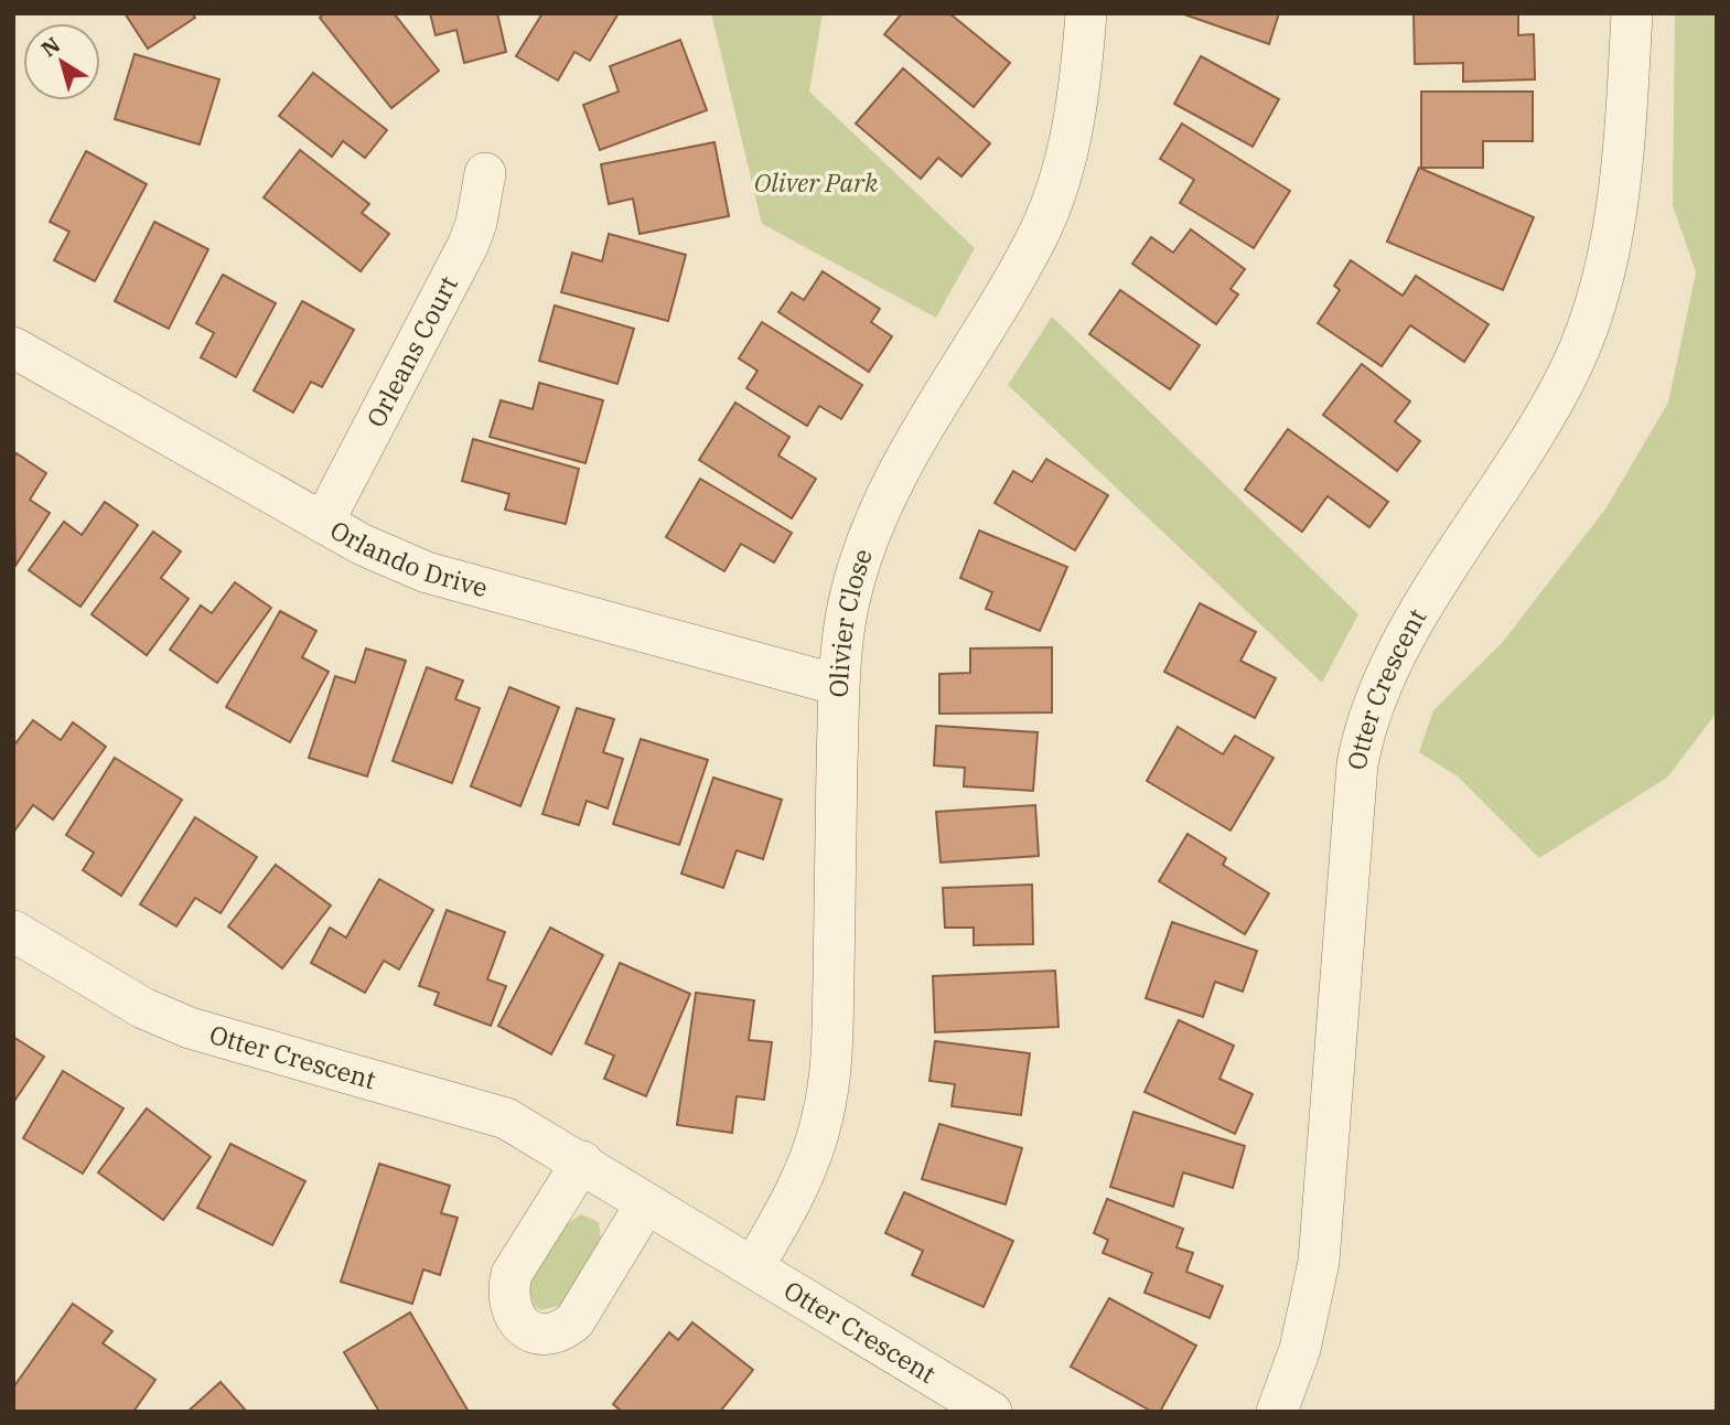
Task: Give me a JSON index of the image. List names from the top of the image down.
{
  "streets": {
    "street": [
      "Orleans Court",
      "Orlando Drive",
      "Olivier Close",
      "Otter Crescent"
    ]
  },
  "crossings": [
    ["Orleans Court", "Orlando Drive"],
    ["Orlando Drive", "Olivier Close"],
    ["Olivier Close", "Otter Crescent"]
  ],
  "parks": ["Oliver Park"],
  "north": "top left"
}
